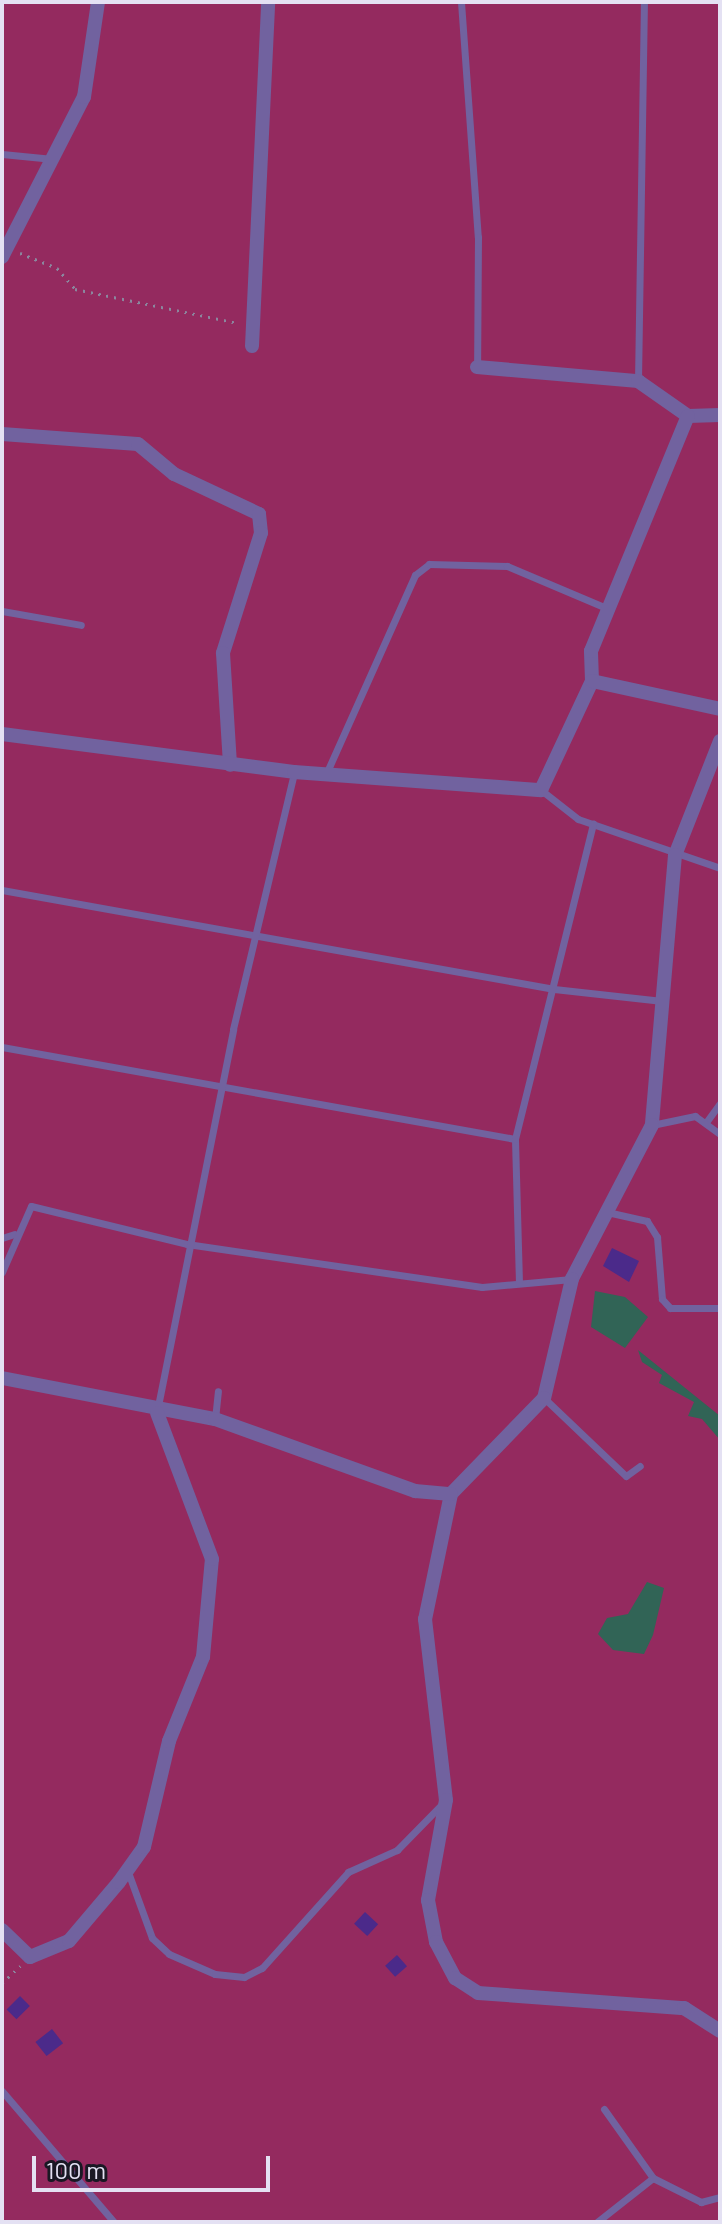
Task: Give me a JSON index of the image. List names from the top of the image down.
{
  "scale_bar": "100 m"
}
